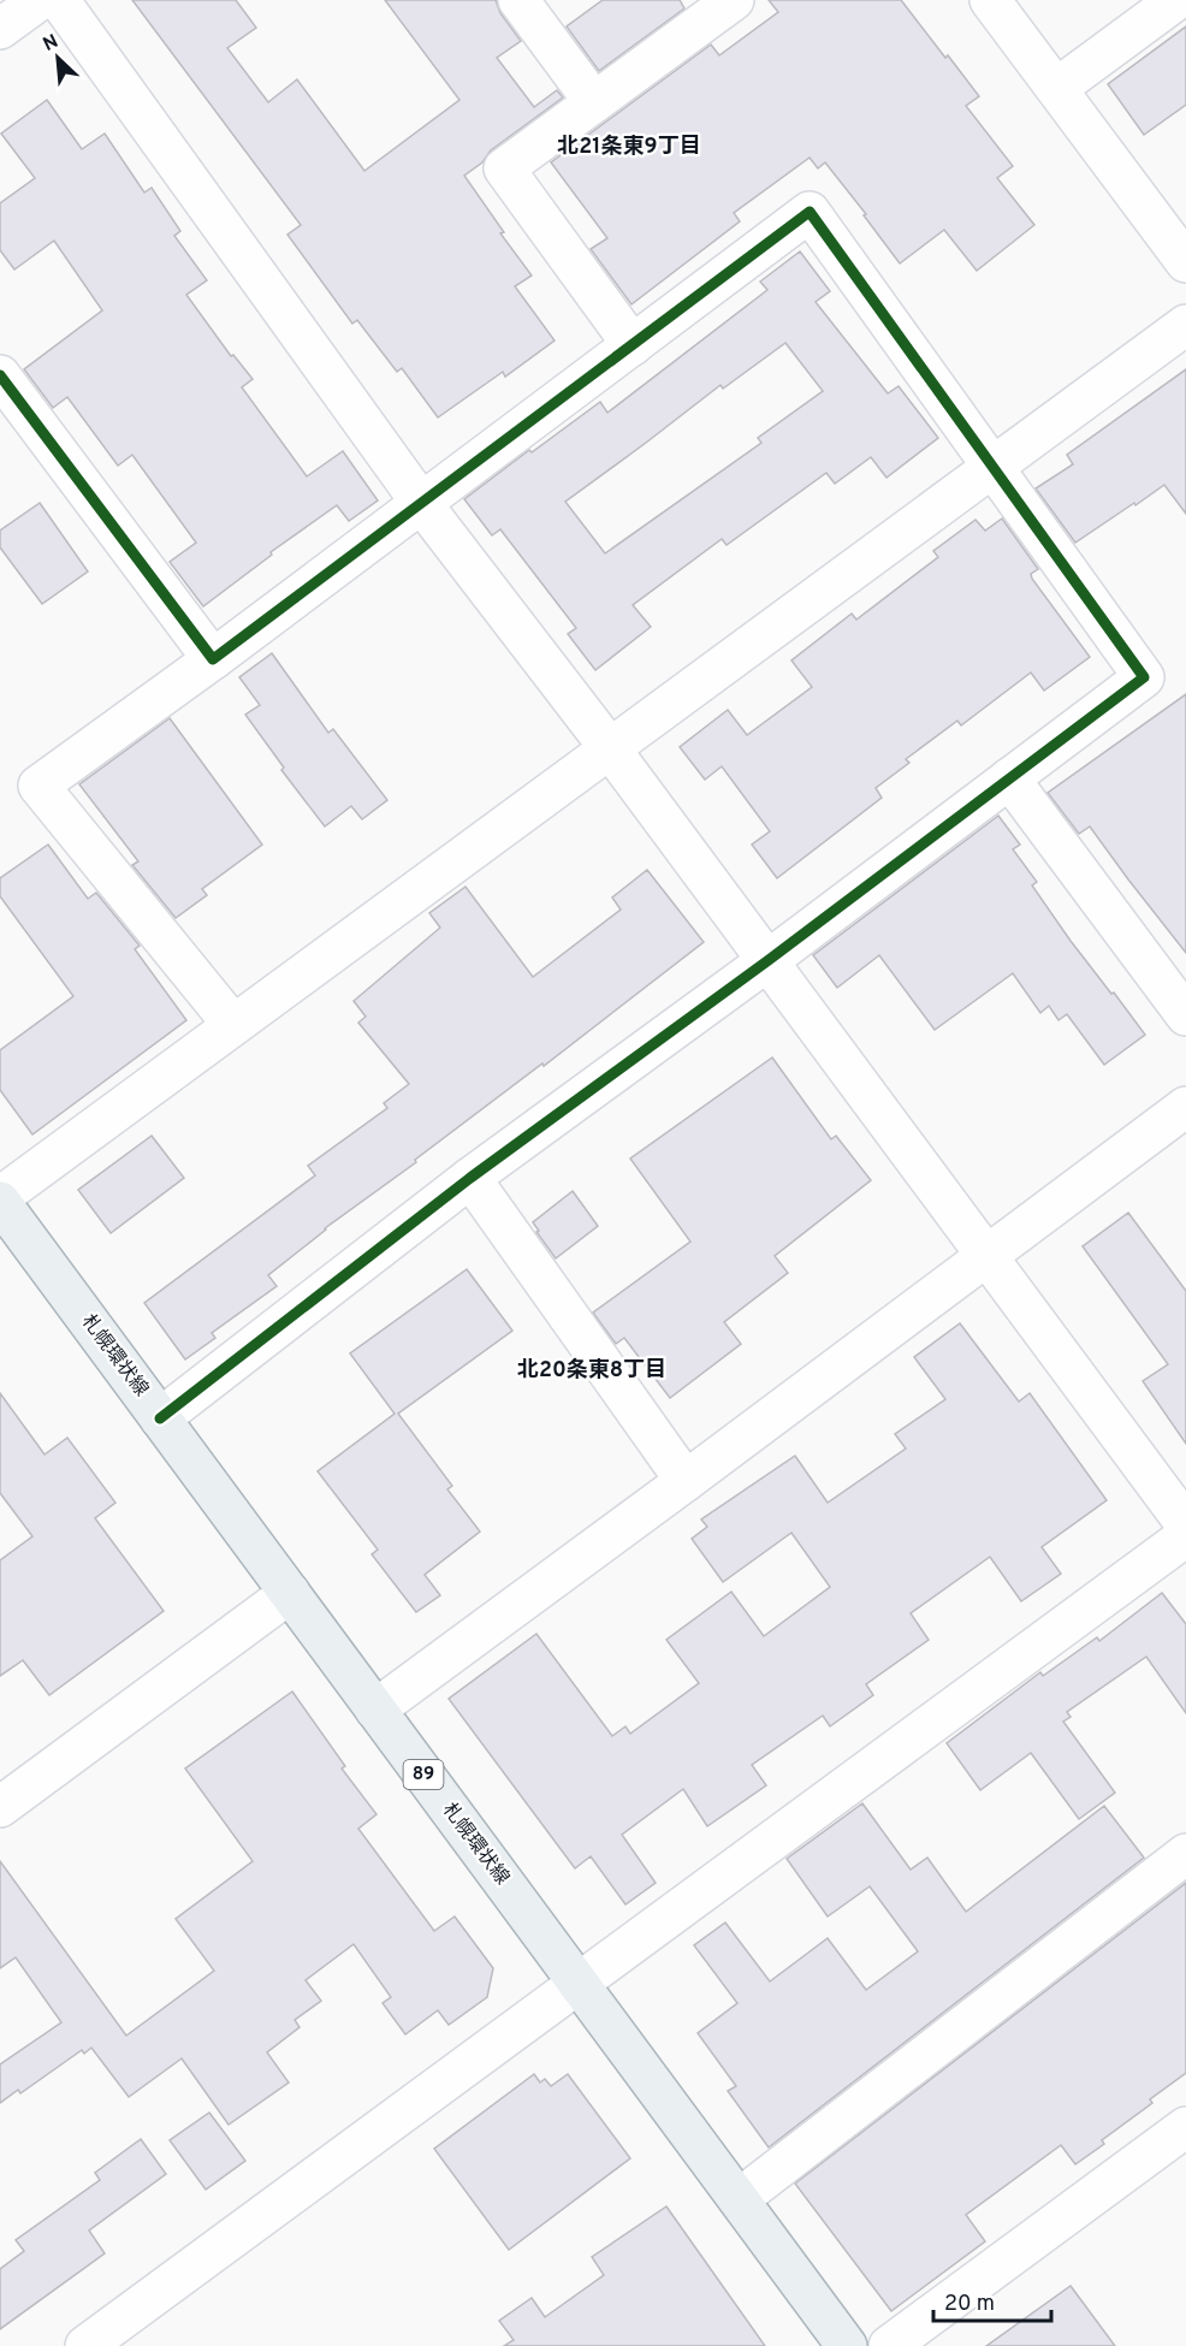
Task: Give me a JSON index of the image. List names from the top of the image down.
{
  "streets": {
    "main road": ["札幌環状線", "89"]
  },
  "districts": ["北21条東9丁目", "北20条東8丁目"],
  "scale_bar": "20 m",
  "north": "top left"
}
